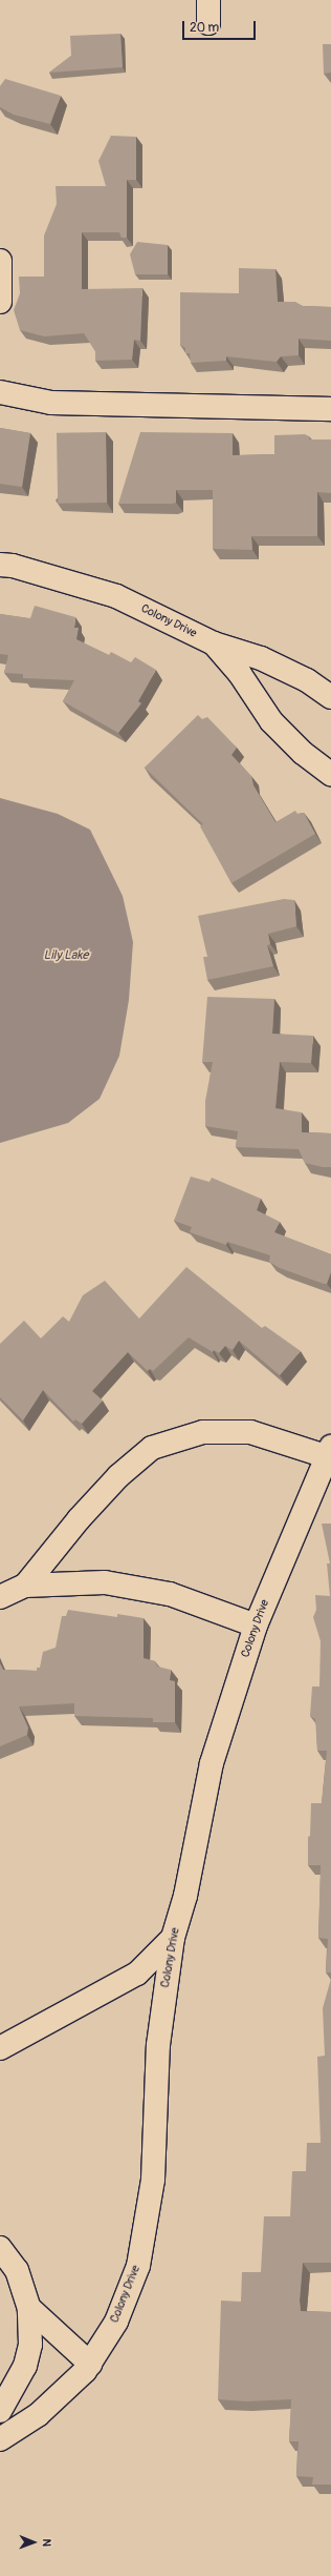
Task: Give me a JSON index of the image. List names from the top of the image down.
{
  "streets": {
    "street": ["Colony Drive"]
  },
  "water": ["Lily Lake"],
  "scale_bar": "20 m",
  "north": "right"
}
